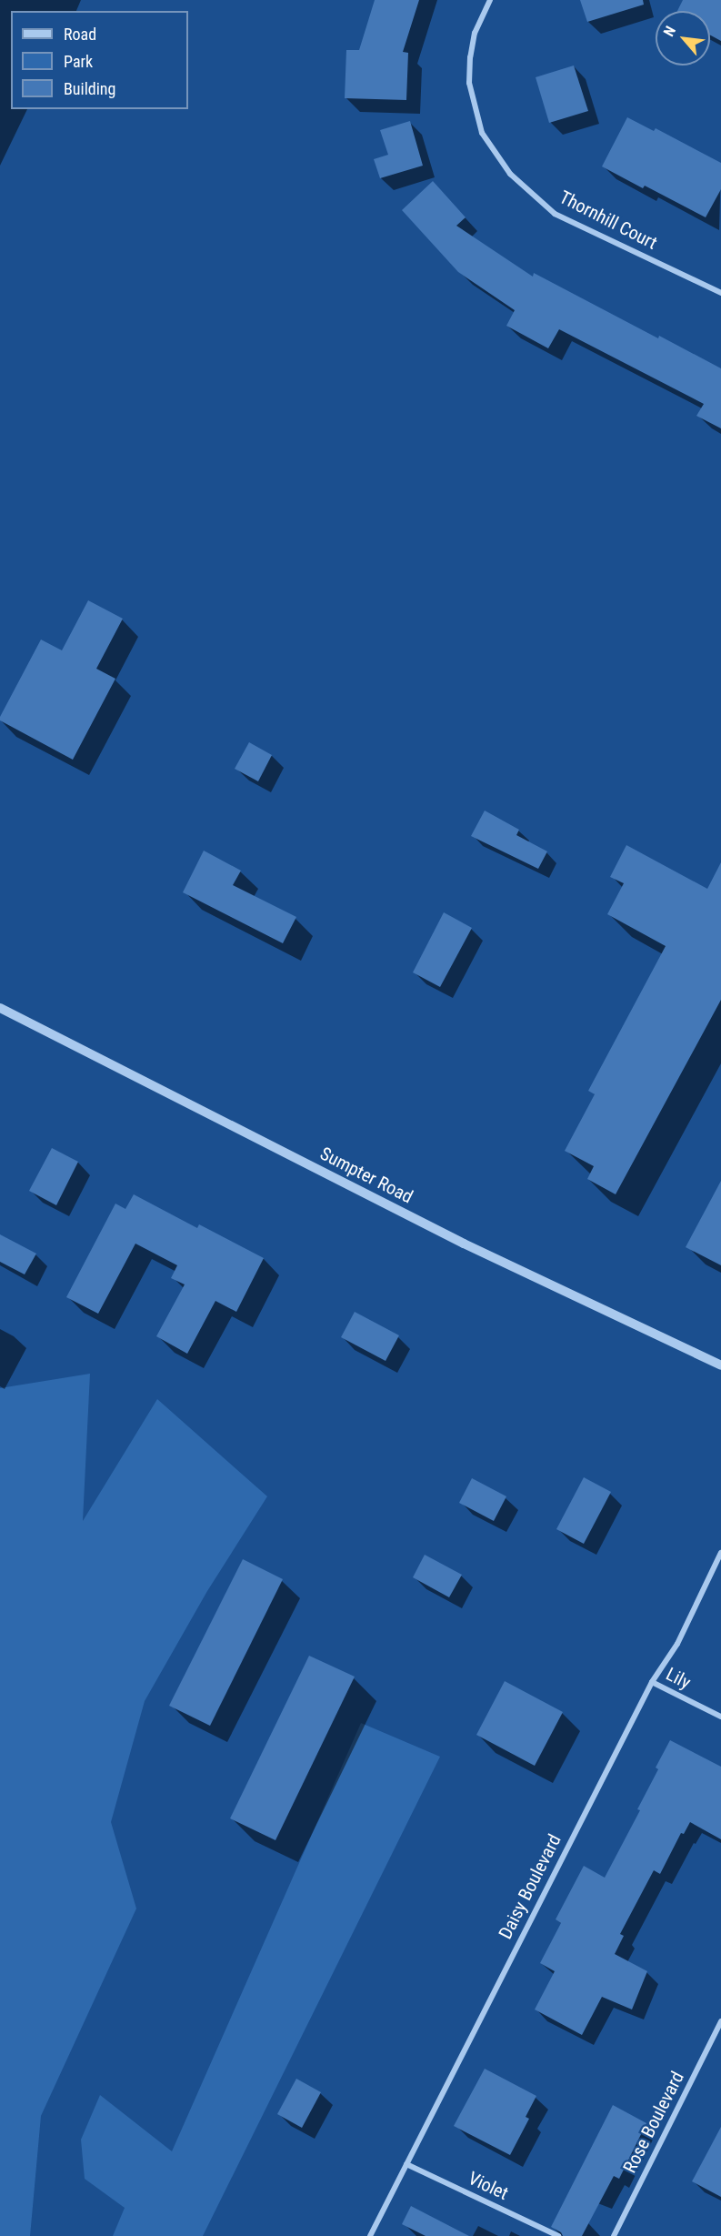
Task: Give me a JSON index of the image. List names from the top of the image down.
{
  "streets": {
    "street": [
      "Thornhill Court",
      "Sumpter Road",
      "Lily",
      "Daisy Boulevard",
      "Rose Boulevard",
      "Violet"
    ]
  },
  "crossings": [
    ["Lily", "Daisy Boulevard"],
    ["Daisy Boulevard", "Violet"]
  ],
  "legend": ["Road", "Park", "Building"],
  "north": "top left"
}
